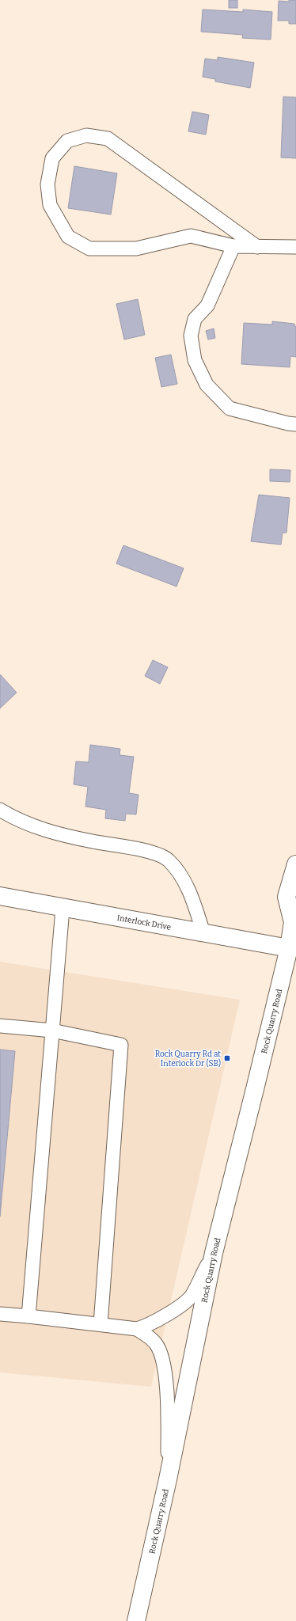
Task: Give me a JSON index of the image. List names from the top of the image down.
{
  "streets": {
    "main road": ["Interlock Drive", "Rock Quarry Road"]
  },
  "crossings": [
    ["Interlock Drive", "Rock Quarry Road"]
  ],
  "places": {
    "transit": ["Rock Quarry Rd at Interlock Dr (SB)"]
  }
}
